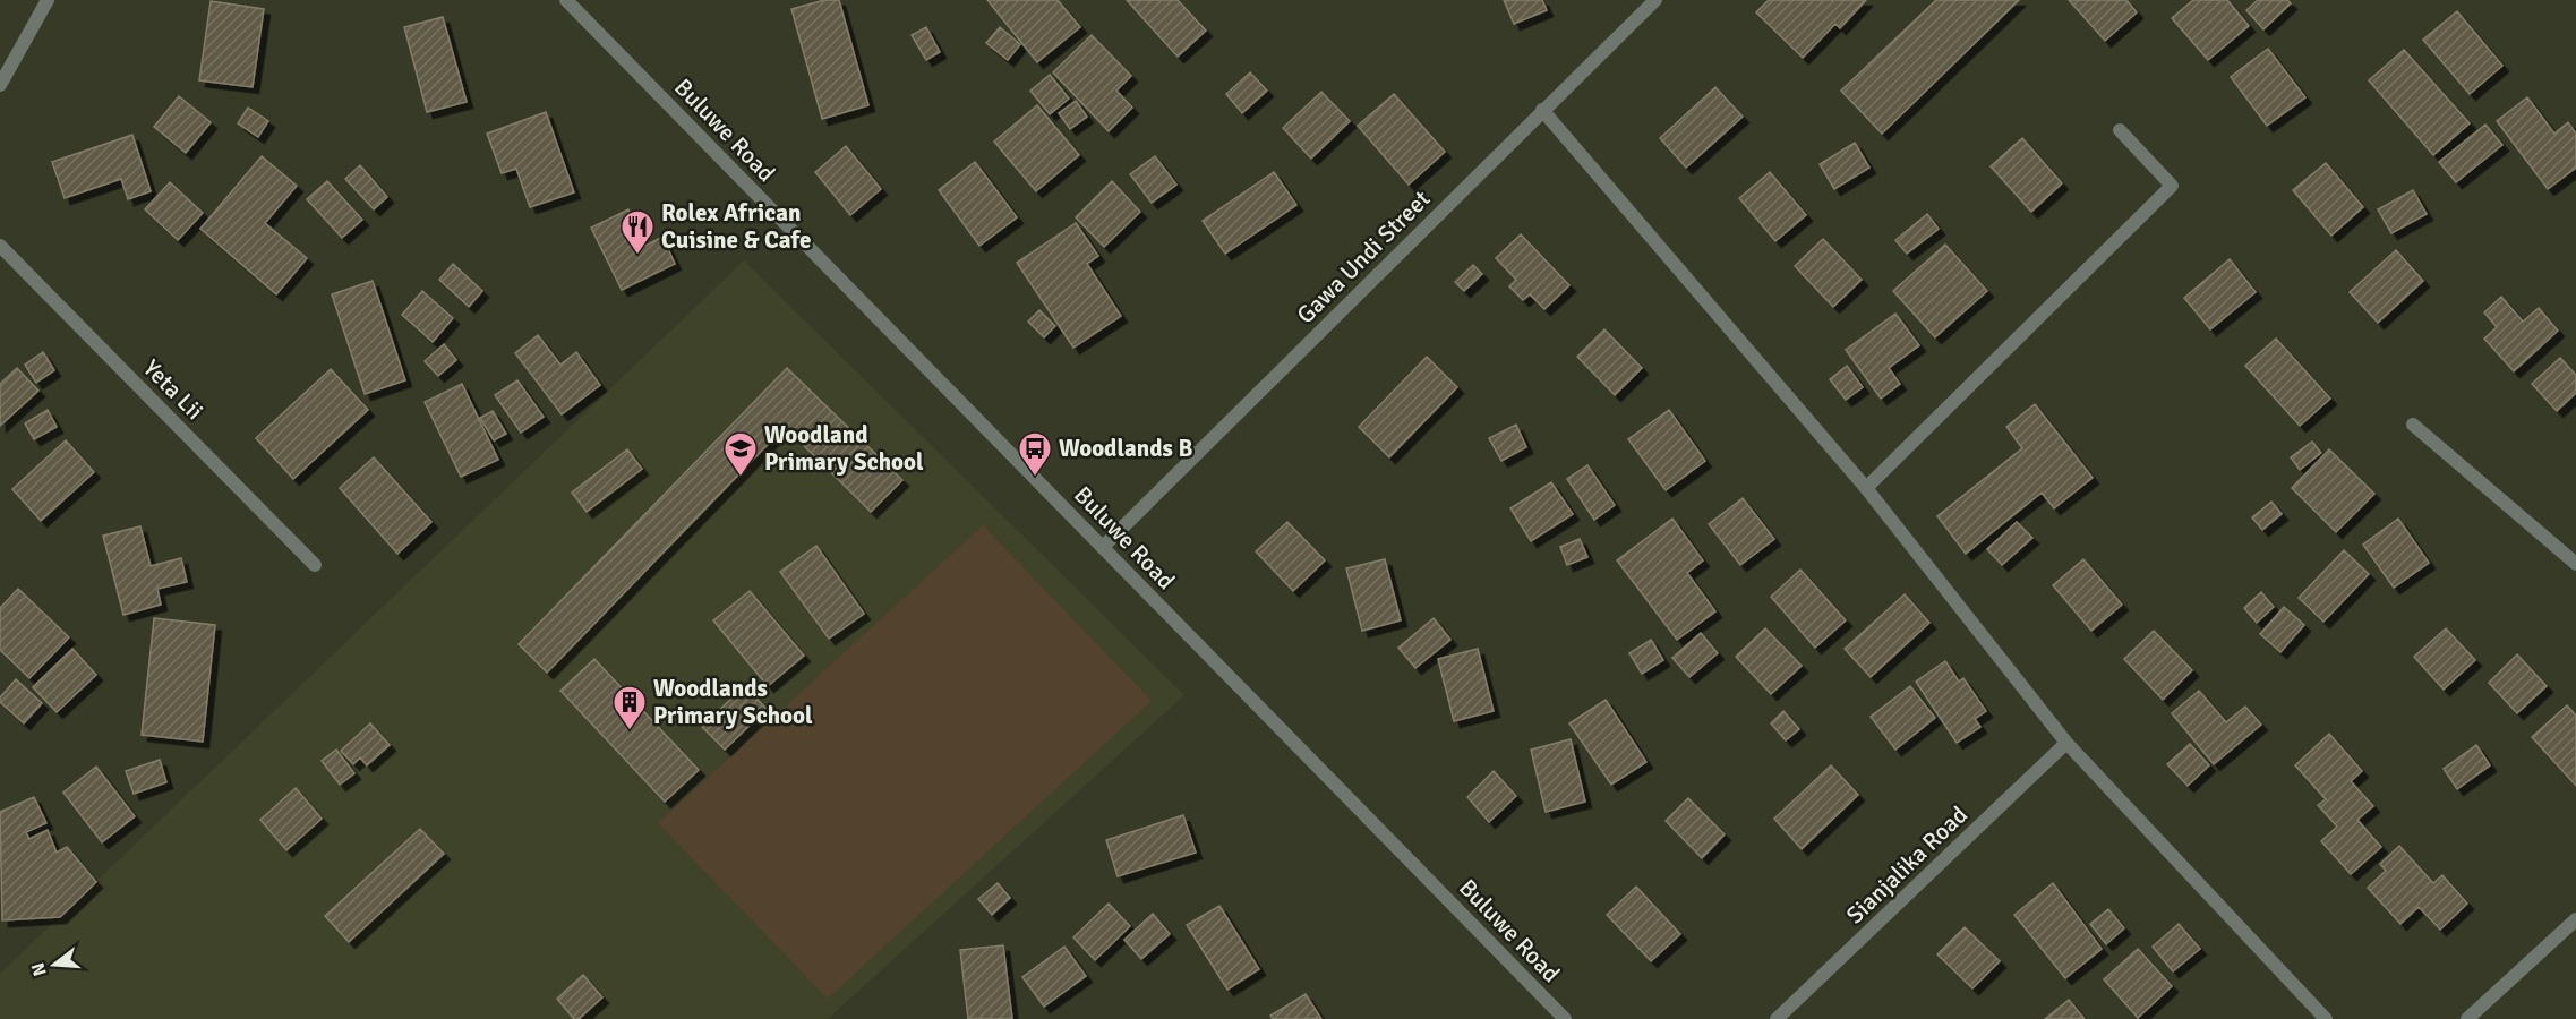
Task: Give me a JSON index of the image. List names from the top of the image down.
{
  "streets": {
    "street": [
      "Buluwe Road",
      "Gawa Undi Street",
      "Yeta Lii",
      "Sianjalika Road"
    ]
  },
  "crossings": [
    ["Buluwe Road", "Gawa Undi Street"]
  ],
  "places": {
    "restaurant": ["Rolex African Cuisine & Cafe"],
    "school or university": ["Woodland Primary School"],
    "bus stop": ["Woodlands B"],
    "building": ["Woodlands Primary School"]
  },
  "north": "left"
}
